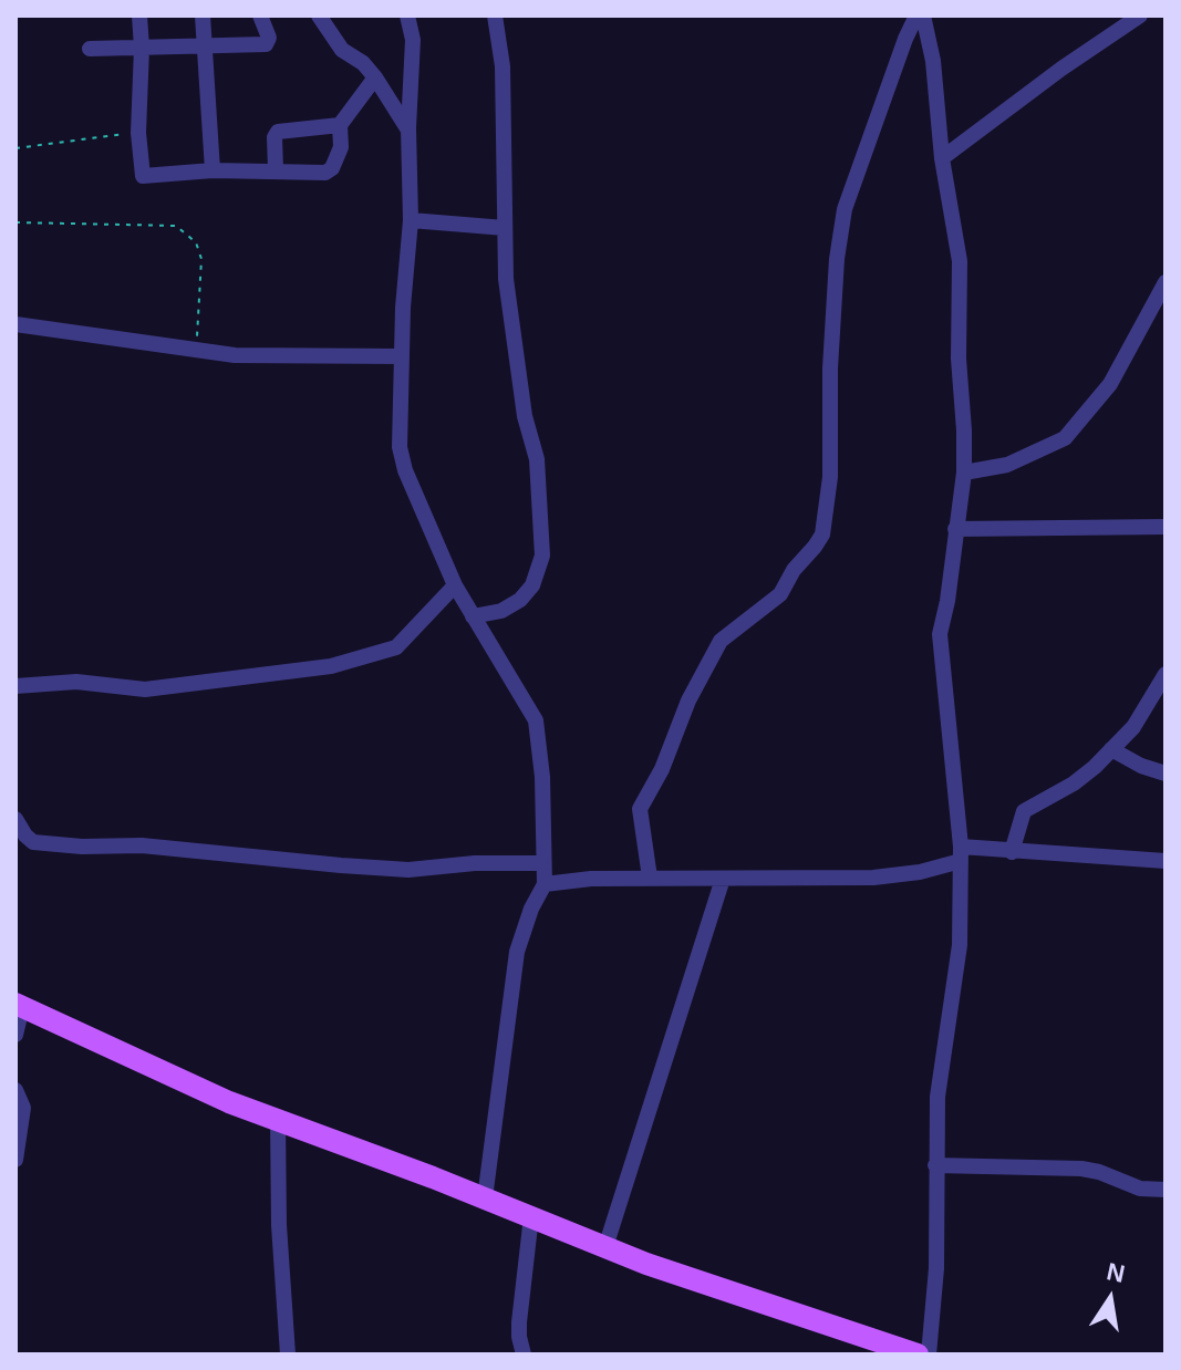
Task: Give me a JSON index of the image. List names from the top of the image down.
{
  "north": "top"
}
